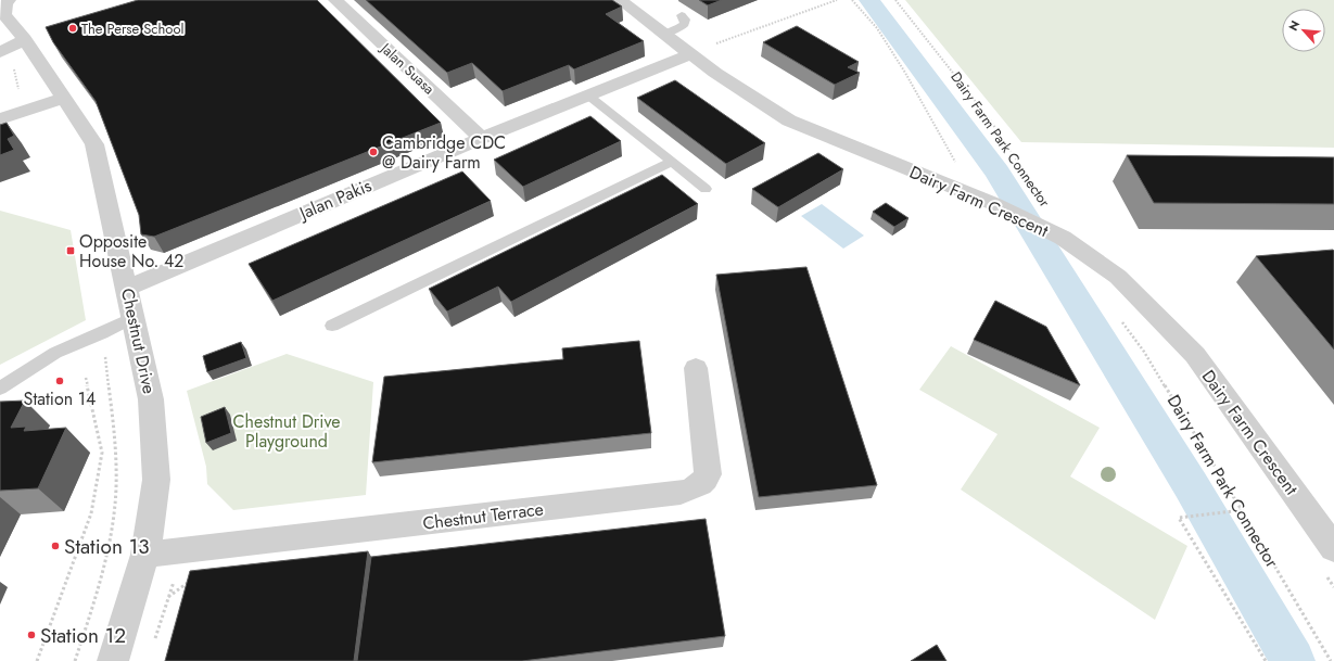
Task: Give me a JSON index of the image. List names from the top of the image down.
{
  "streets": {
    "street": [
      "Jalan Suasa",
      "Jalan Pakis",
      "Dairy Farm Crescent",
      "Chestnut Drive",
      "Chestnut Terrace"
    ],
    "path": ["Dairy Farm Park Connector"]
  },
  "crossings": [
    ["Jalan Suasa", "Jalan Pakis"],
    ["Jalan Pakis", "Dairy Farm Crescent"],
    ["Jalan Pakis", "Chestnut Drive"],
    ["Chestnut Drive", "Chestnut Terrace"]
  ],
  "parks": ["Chestnut Drive Playground"],
  "places": {
    "other": [
      "The Perse School",
      "Cambridge CDC @ Dairy Farm",
      "Station 14",
      "Station 13",
      "Station 12"
    ],
    "transit": ["Opposite House No. 42"]
  },
  "north": "top left"
}
